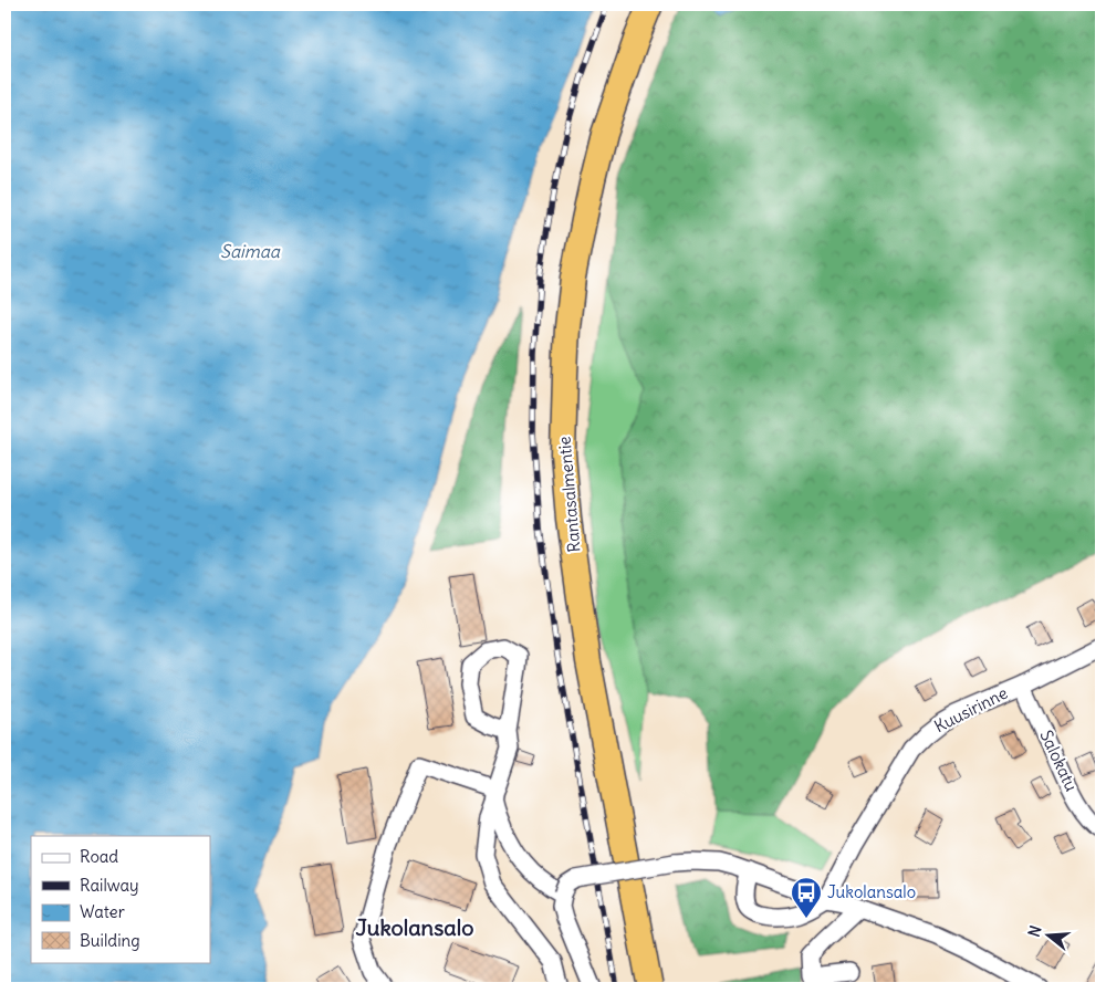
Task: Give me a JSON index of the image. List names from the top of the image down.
{
  "streets": {
    "highway": ["Rantasalmentie"],
    "street": ["Kuusirinne", "Salokatu"]
  },
  "crossings": [
    ["Kuusirinne", "Salokatu"]
  ],
  "districts": ["Jukolansalo"],
  "water": ["Saimaa"],
  "places": {
    "bus stop": ["Jukolansalo"]
  },
  "legend": [
    "Road",
    "Railway",
    "Water",
    "Building"
  ],
  "north": "left"
}
